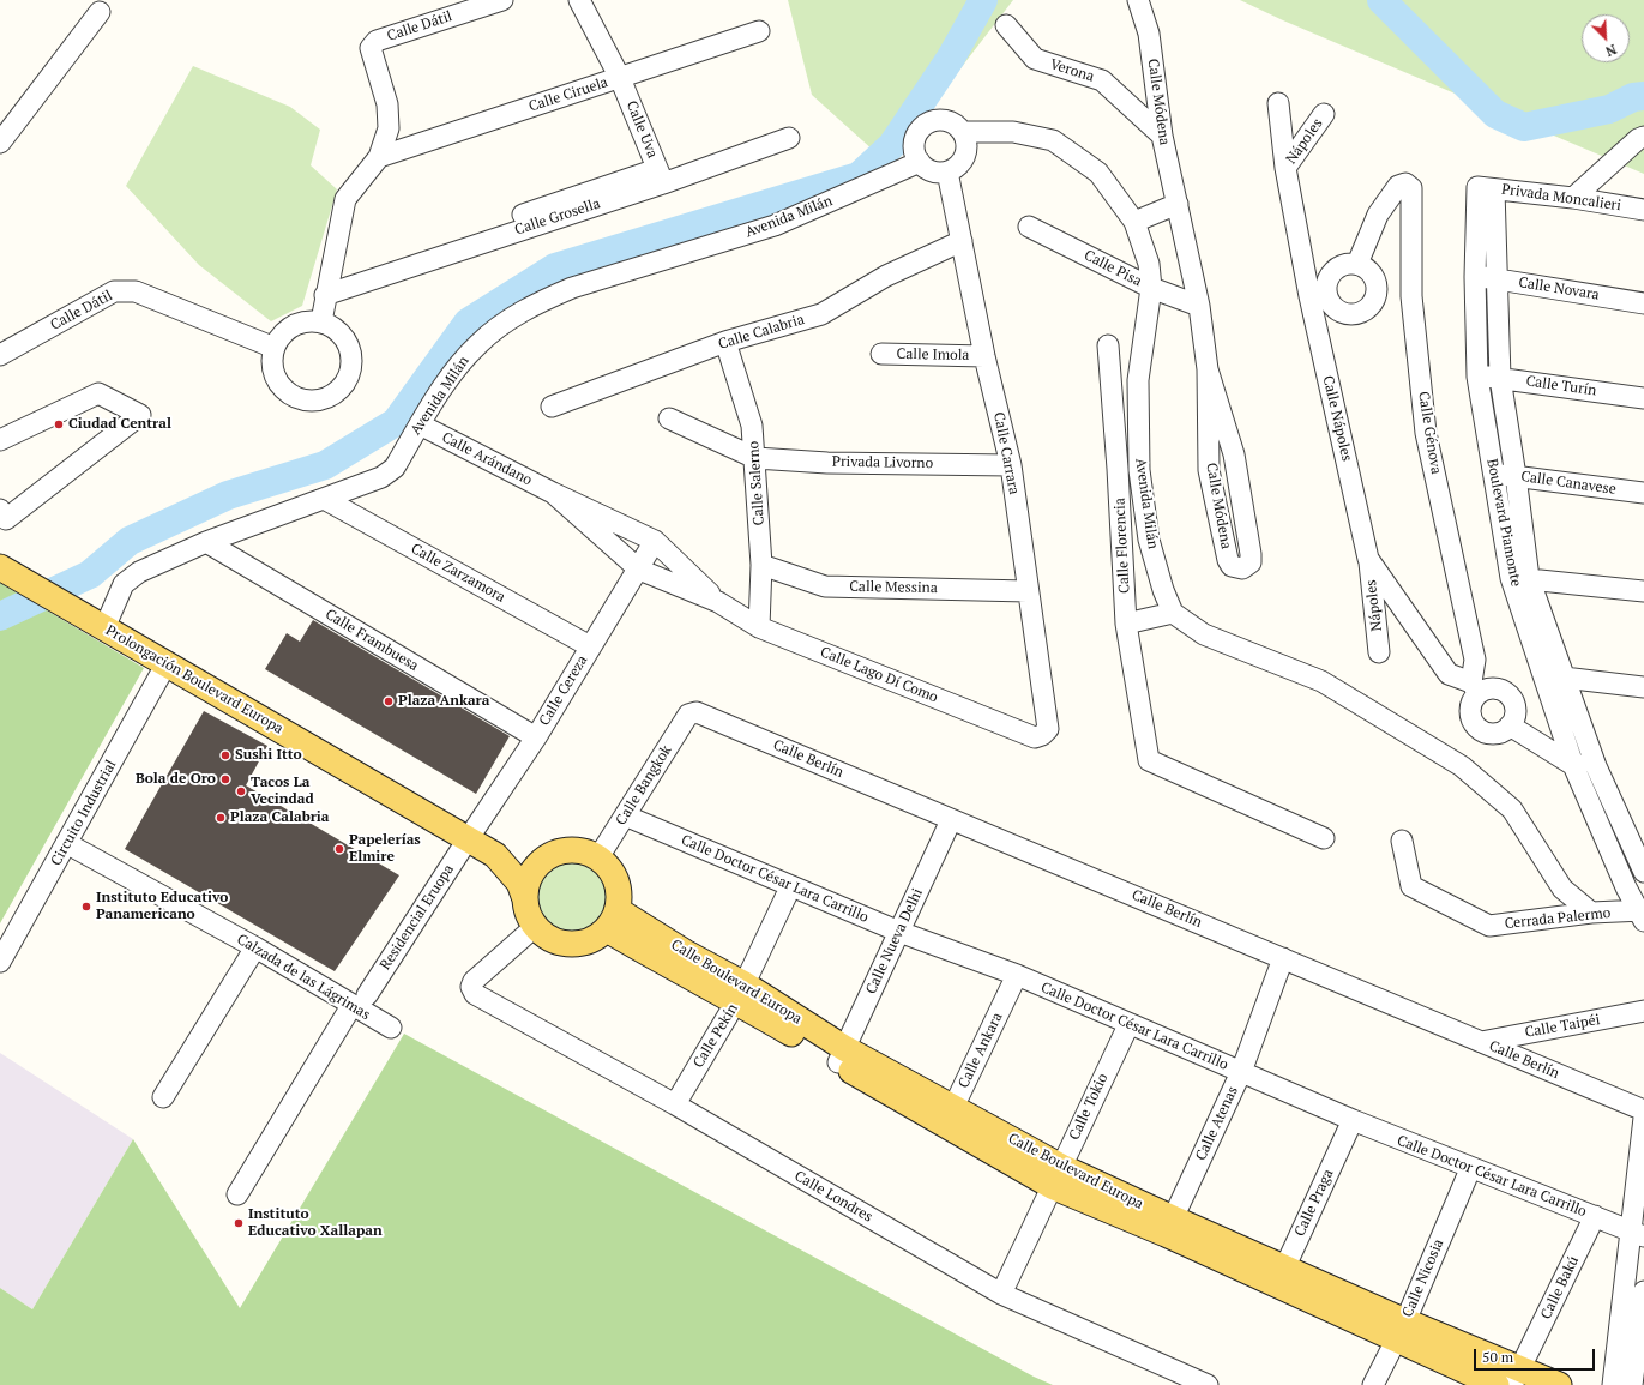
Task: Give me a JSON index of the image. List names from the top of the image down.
{
  "streets": {
    "main road": ["Prolongación Boulevard Europa", "Calle Boulevard Europa"],
    "street": [
      "Calle Dátil",
      "Verona",
      "Calle Ciruela",
      "Calle Módena",
      "Calle Uva",
      "Nápoles",
      "Privada Moncalieri",
      "Calle Grosella",
      "Avenida Milán",
      "Calle Pisa",
      "Calle Novara",
      "Calle Calabria",
      "Calle Imola",
      "Calle Turín",
      "Calle Nápoles",
      "Calle Génova",
      "Calle Carrara",
      "Calle Arándano",
      "Privada Livorno",
      "Calle Salerno",
      "Calle Canavese",
      "Boulevard Piamonte",
      "Calle Florencia",
      "Calle Zarzamora",
      "Calle Messina",
      "Calle Frambuesa",
      "Calle Lago Dí Como",
      "Calle Cereza",
      "Calle Berlín",
      "Calle Bangkok",
      "Circuito Industrial",
      "Calle Doctor César Lara Carrillo",
      "Residencial Eruopa",
      "Cerrada Palermo",
      "Calle Nueva Delhi",
      "Calzada de las Lágrimas",
      "Calle Taipéi",
      "Calle Pekín",
      "Calle Ankara",
      "Calle Tokio",
      "Calle Atenas",
      "Calle Londres",
      "Calle Praga",
      "Calle Nicosia",
      "Calle Bakú"
    ]
  },
  "crossings": [
    ["Calle Dátil", "Calle Ciruela"],
    ["Calle Dátil", "Calle Grosella"],
    ["Verona", "Calle Módena"],
    ["Calle Ciruela", "Calle Uva"],
    ["Calle Módena", "Calle Pisa"],
    ["Calle Uva", "Calle Grosella"],
    ["Nápoles", "Calle Nápoles"],
    ["Privada Moncalieri", "Boulevard Piamonte"],
    ["Avenida Milán", "Calle Pisa"],
    ["Avenida Milán", "Calle Carrara"],
    ["Avenida Milán", "Calle Arándano"],
    ["Avenida Milán", "Calle Zarzamora"],
    ["Avenida Milán", "Calle Frambuesa"],
    ["Avenida Milán", "Prolongación Boulevard Europa"],
    ["Calle Novara", "Boulevard Piamonte"],
    ["Calle Calabria", "Calle Carrara"],
    ["Calle Calabria", "Calle Salerno"],
    ["Calle Imola", "Calle Carrara"],
    ["Calle Turín", "Boulevard Piamonte"],
    ["Calle Nápoles", "Calle Génova"],
    ["Calle Carrara", "Privada Livorno"],
    ["Calle Carrara", "Calle Messina"],
    ["Calle Carrara", "Calle Lago Dí Como"],
    ["Calle Arándano", "Calle Lago Dí Como"],
    ["Calle Arándano", "Calle Cereza"],
    ["Privada Livorno", "Calle Salerno"],
    ["Calle Salerno", "Calle Messina"],
    ["Calle Salerno", "Calle Lago Dí Como"],
    ["Calle Canavese", "Boulevard Piamonte"],
    ["Boulevard Piamonte", "Cerrada Palermo"],
    ["Calle Zarzamora", "Calle Cereza"],
    ["Calle Frambuesa", "Calle Cereza"],
    ["Calle Lago Dí Como", "Calle Cereza"],
    ["Prolongación Boulevard Europa", "Calle Cereza"],
    ["Prolongación Boulevard Europa", "Calle Bangkok"],
    ["Prolongación Boulevard Europa", "Circuito Industrial"],
    ["Prolongación Boulevard Europa", "Residencial Eruopa"],
    ["Prolongación Boulevard Europa", "Calle Boulevard Europa"],
    ["Prolongación Boulevard Europa", "Calle Londres"],
    ["Calle Cereza", "Residencial Eruopa"],
    ["Calle Berlín", "Calle Bangkok"],
    ["Calle Berlín", "Calle Nueva Delhi"],
    ["Calle Berlín", "Calle Taipéi"],
    ["Calle Berlín", "Calle Atenas"],
    ["Calle Bangkok", "Calle Doctor César Lara Carrillo"],
    ["Calle Bangkok", "Calle Boulevard Europa"],
    ["Calle Bangkok", "Calle Londres"],
    ["Circuito Industrial", "Calzada de las Lágrimas"],
    ["Calle Doctor César Lara Carrillo", "Calle Nueva Delhi"],
    ["Calle Doctor César Lara Carrillo", "Calle Pekín"],
    ["Calle Doctor César Lara Carrillo", "Calle Ankara"],
    ["Calle Doctor César Lara Carrillo", "Calle Tokio"],
    ["Calle Doctor César Lara Carrillo", "Calle Atenas"],
    ["Calle Doctor César Lara Carrillo", "Calle Praga"],
    ["Calle Doctor César Lara Carrillo", "Calle Nicosia"],
    ["Calle Doctor César Lara Carrillo", "Calle Bakú"],
    ["Residencial Eruopa", "Calzada de las Lágrimas"],
    ["Calle Nueva Delhi", "Calle Boulevard Europa"],
    ["Calle Boulevard Europa", "Calle Pekín"],
    ["Calle Boulevard Europa", "Calle Ankara"],
    ["Calle Boulevard Europa", "Calle Tokio"],
    ["Calle Boulevard Europa", "Calle Atenas"],
    ["Calle Boulevard Europa", "Calle Londres"],
    ["Calle Boulevard Europa", "Calle Praga"],
    ["Calle Boulevard Europa", "Calle Nicosia"],
    ["Calle Boulevard Europa", "Calle Bakú"],
    ["Calle Pekín", "Calle Londres"],
    ["Calle Tokio", "Calle Londres"]
  ],
  "places": [
    "Ciudad Central",
    "Plaza Ankara",
    "Sushi Itto",
    "Bola de Oro",
    "Tacos La Vecindad",
    "Plaza Calabria",
    "Papelerías Elmire",
    "Instituto Educativo Panamericano",
    "Instituto Educativo Xallapan"
  ],
  "scale_bar": "50 m",
  "north": "bottom right"
}
